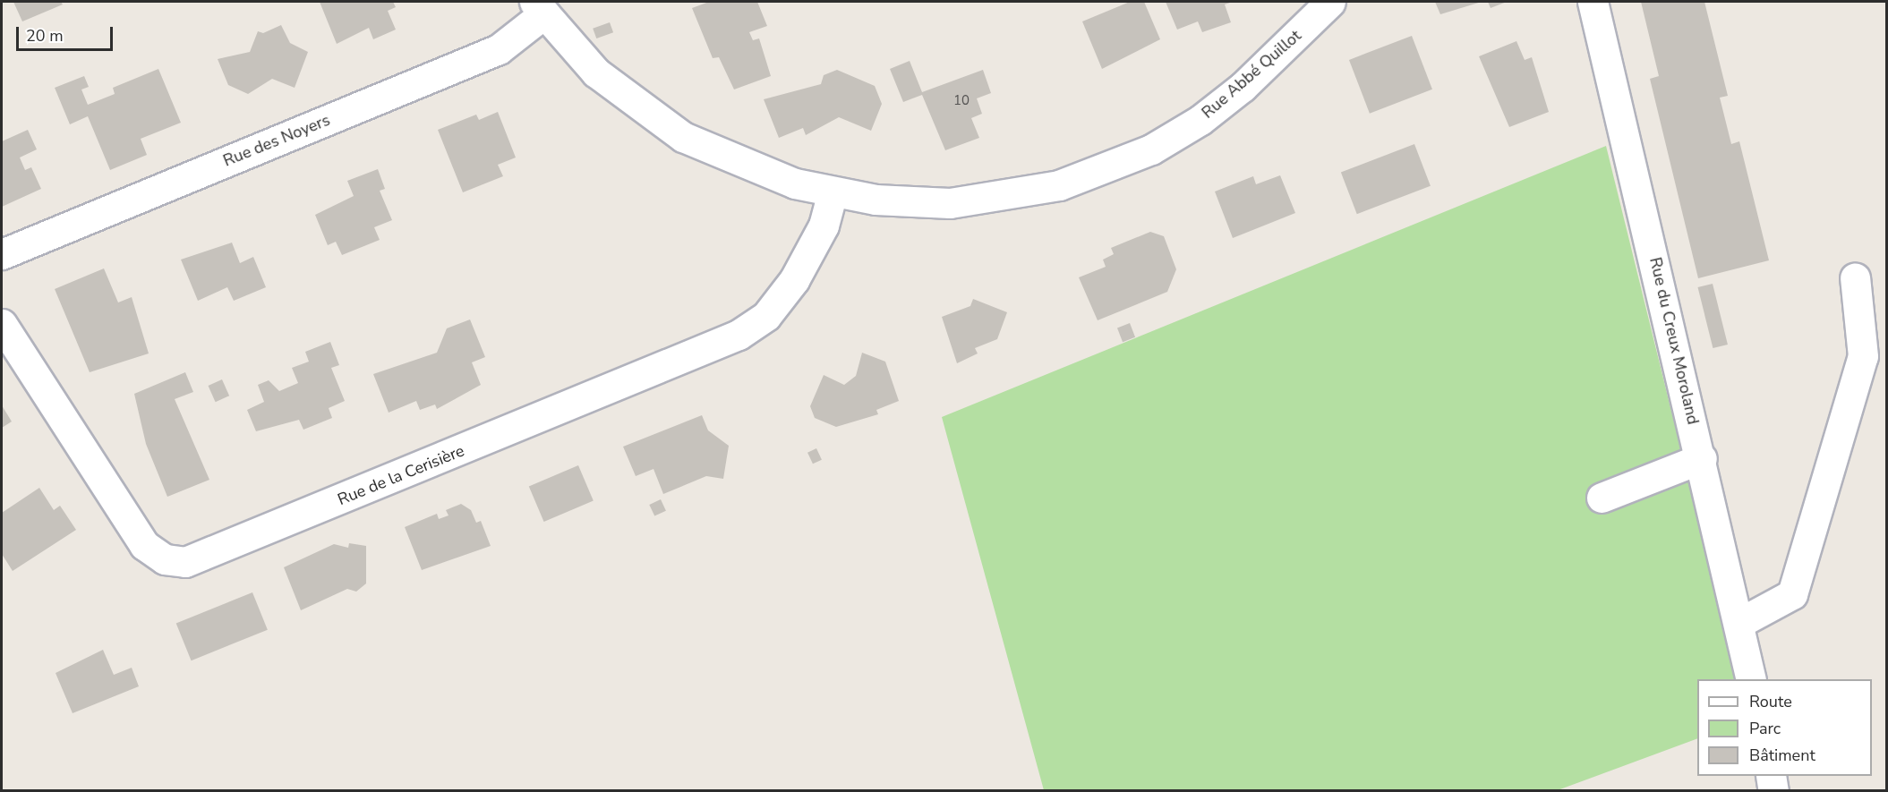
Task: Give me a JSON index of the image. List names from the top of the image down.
{
  "streets": {
    "street": [
      "Rue Abbé Quillot",
      "Rue des Noyers",
      "Rue du Creux Moroland",
      "Rue de la Cerisière"
    ]
  },
  "crossings": [
    ["Rue Abbé Quillot", "Rue des Noyers"],
    ["Rue Abbé Quillot", "Rue de la Cerisière"]
  ],
  "house_numbers": ["10"],
  "legend": ["Route", "Parc", "Bâtiment"],
  "scale_bar": "20 m"
}
